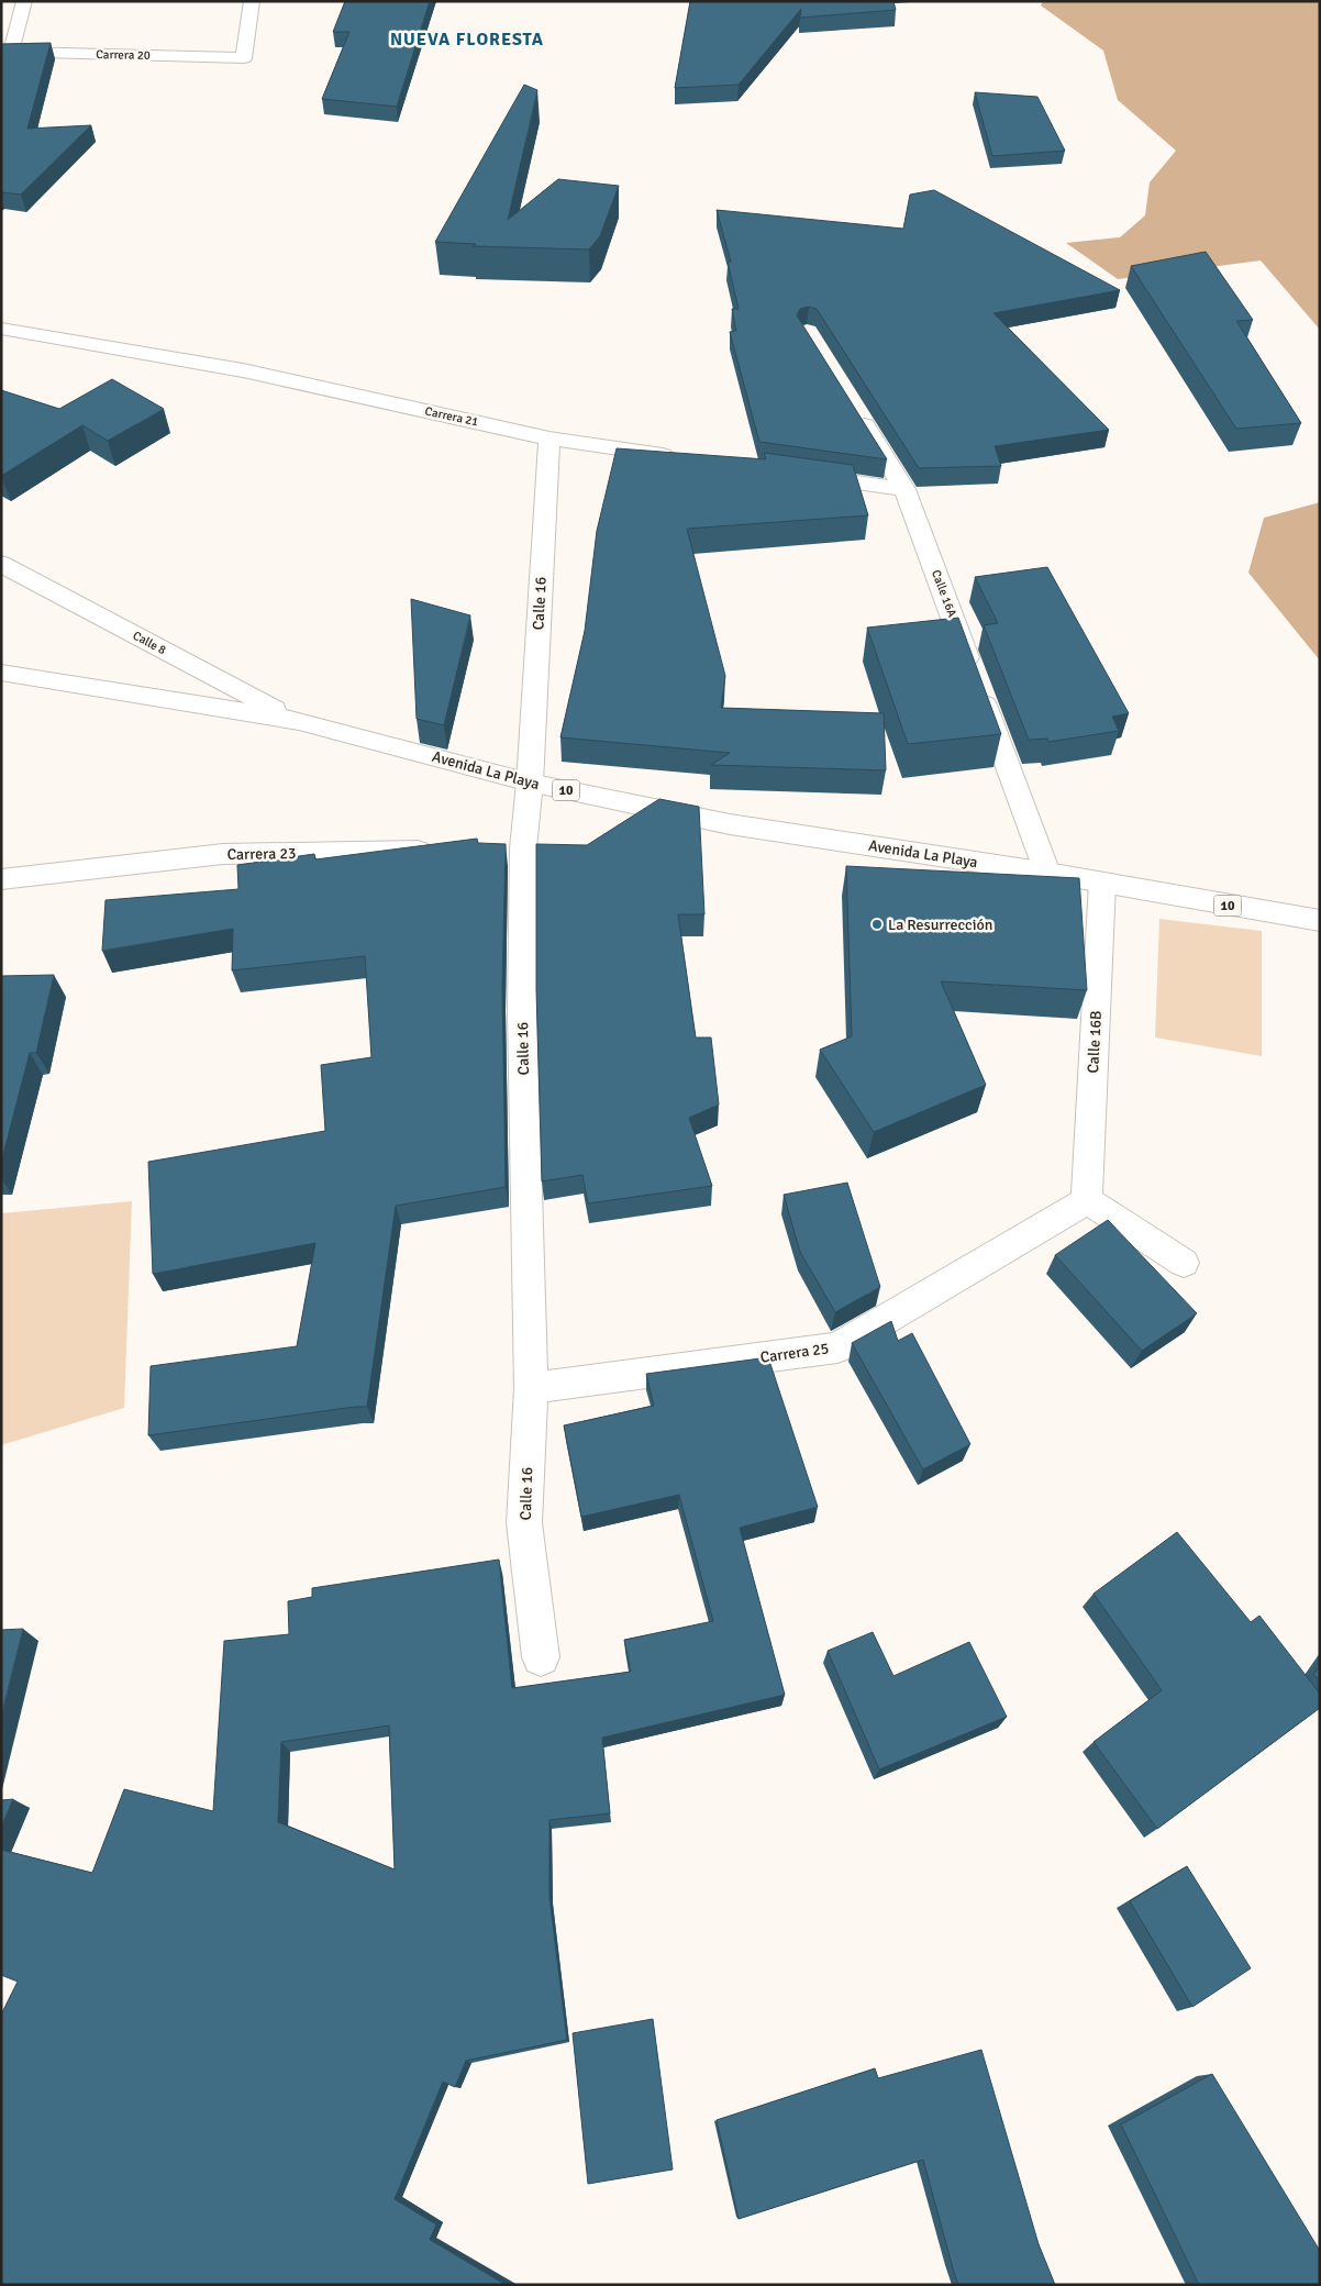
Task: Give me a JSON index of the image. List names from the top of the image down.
{
  "streets": {
    "street": [
      "Carrera 20",
      "Carrera 21",
      "Calle 16A",
      "Calle 16",
      "Calle 8",
      "Avenida La Playa",
      "10",
      "Carrera 23",
      "Calle 16B",
      "Carrera 25"
    ]
  },
  "crossings": [
    ["Carrera 21", "Calle 16"],
    ["Calle 16A", "Avenida La Playa"],
    ["Calle 16", "Avenida La Playa"],
    ["Calle 16", "Carrera 25"],
    ["Calle 8", "Avenida La Playa"],
    ["Avenida La Playa", "Calle 16B"],
    ["Calle 16B", "Carrera 25"]
  ],
  "districts": ["NUEVA FLORESTA"],
  "places": ["La Resurrección"]
}
